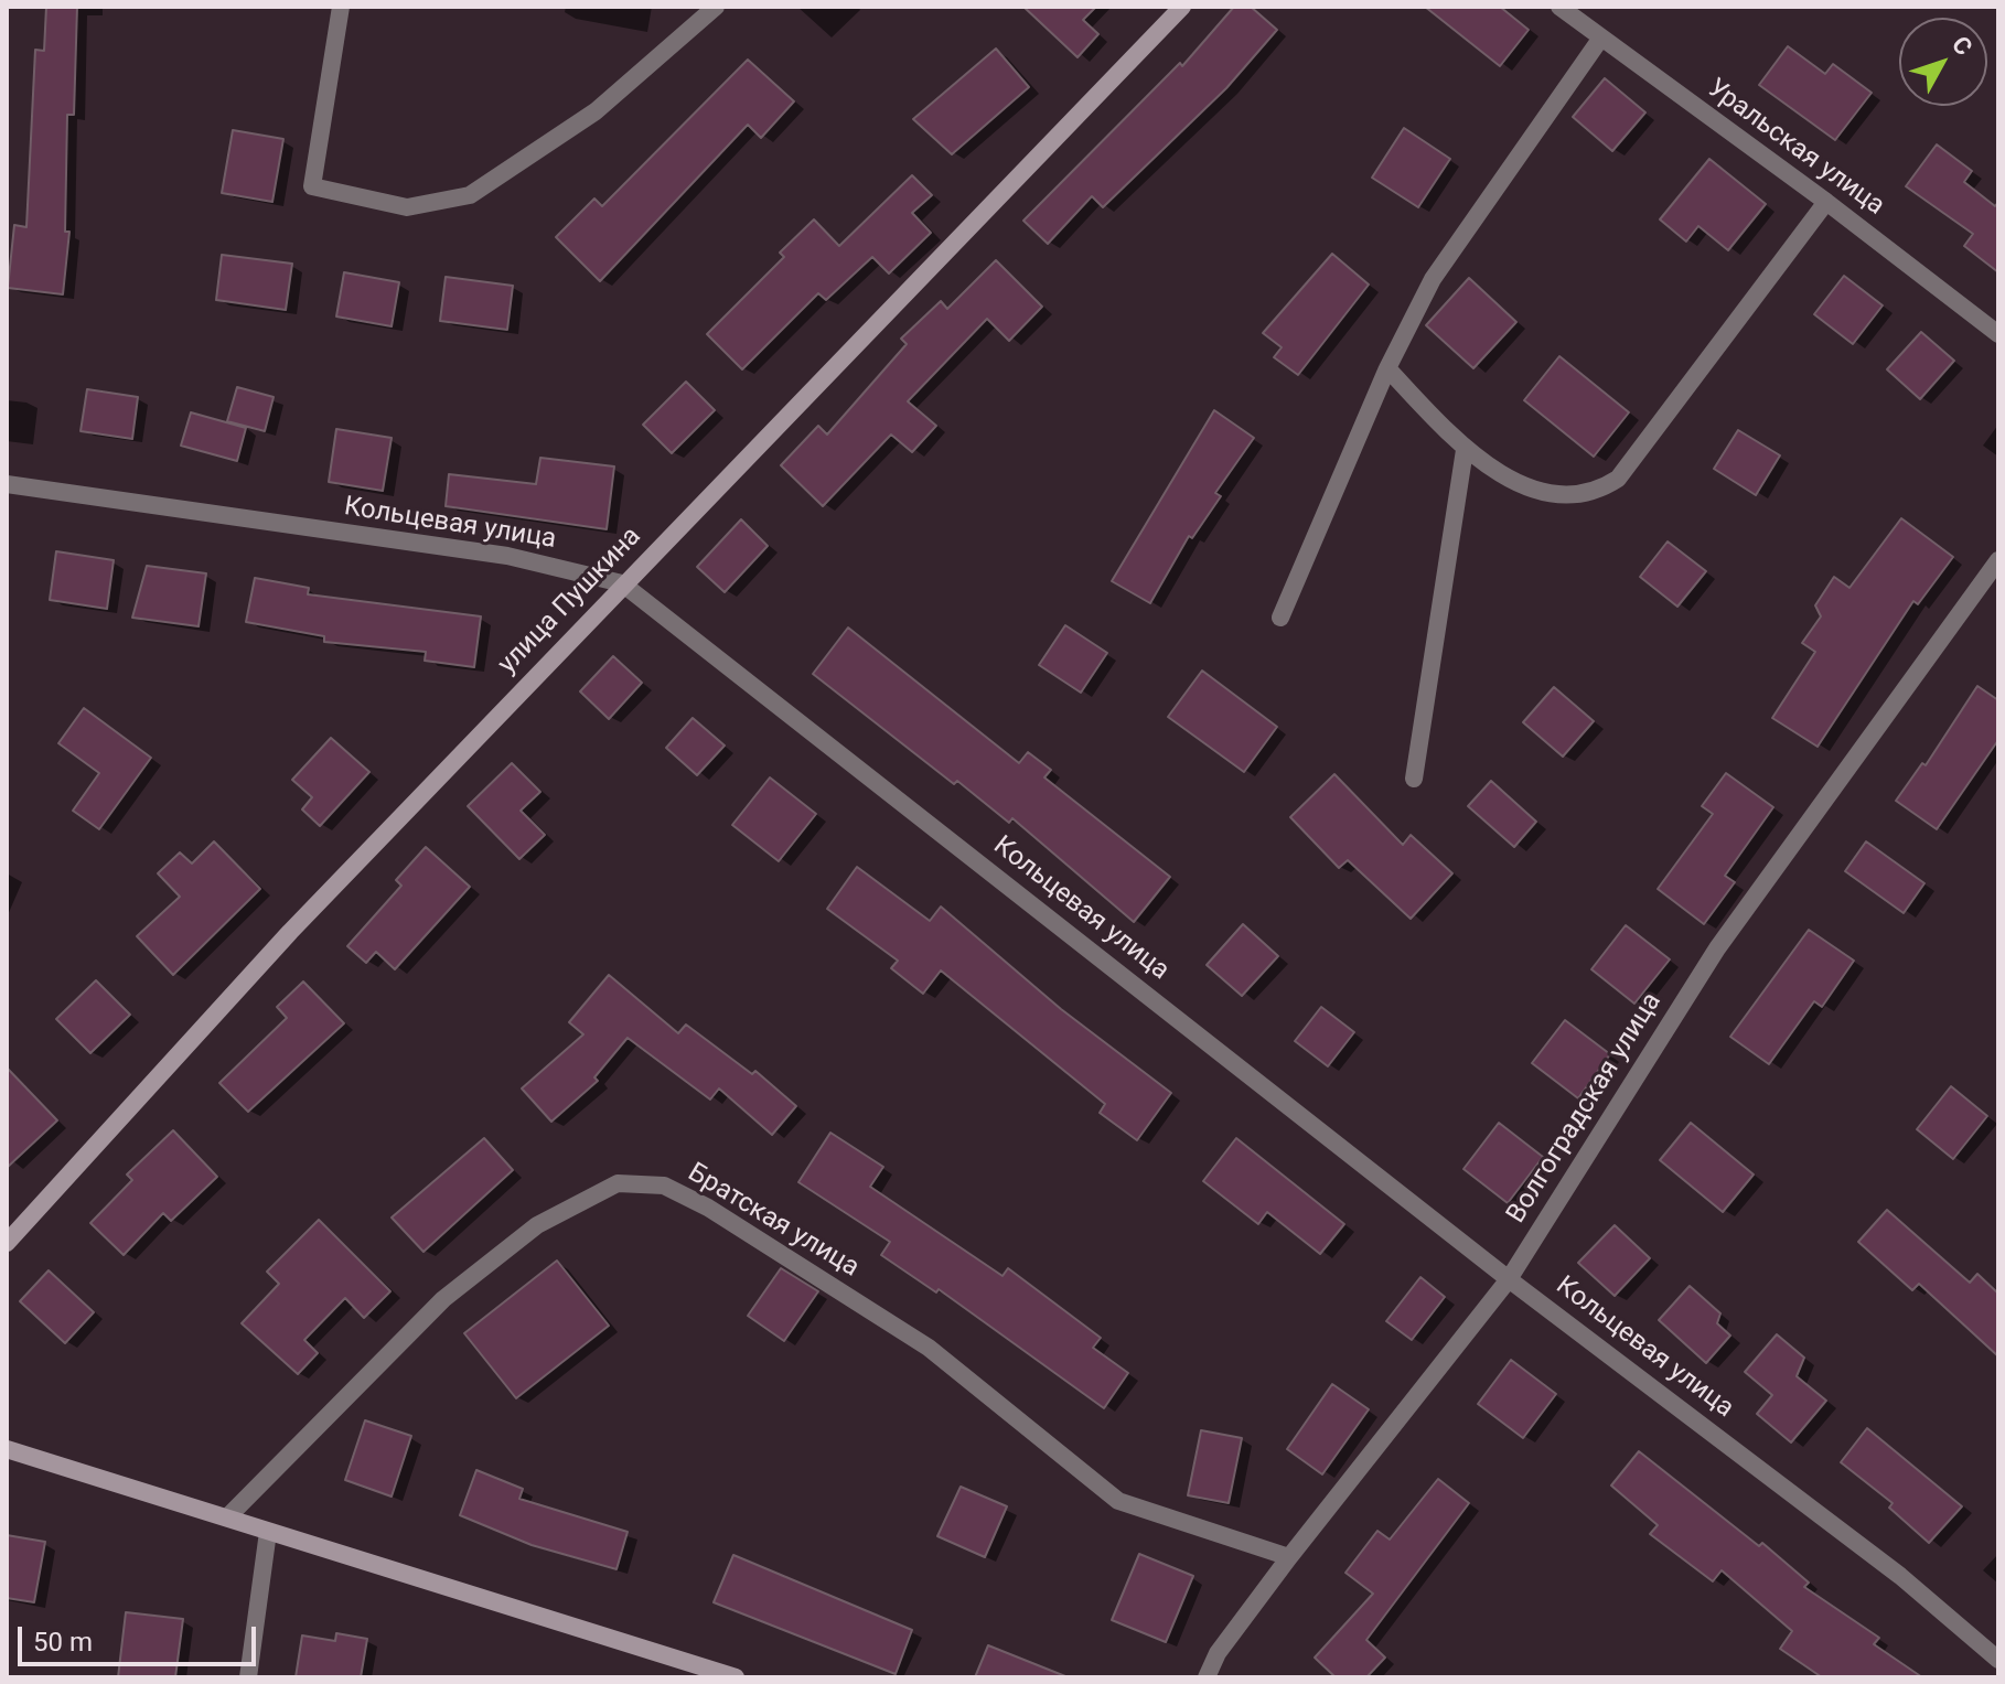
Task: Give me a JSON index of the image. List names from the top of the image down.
{
  "streets": {
    "street": [
      "Уральская улица",
      "Кольцевая улица",
      "улица Пушкина",
      "Волгоградская улица",
      "Братская улица"
    ]
  },
  "crossings": [
    ["Кольцевая улица", "улица Пушкина"],
    ["Кольцевая улица", "Волгоградская улица"],
    ["Волгоградская улица", "Братская улица"]
  ],
  "scale_bar": "50 m",
  "north": "top right"
}
